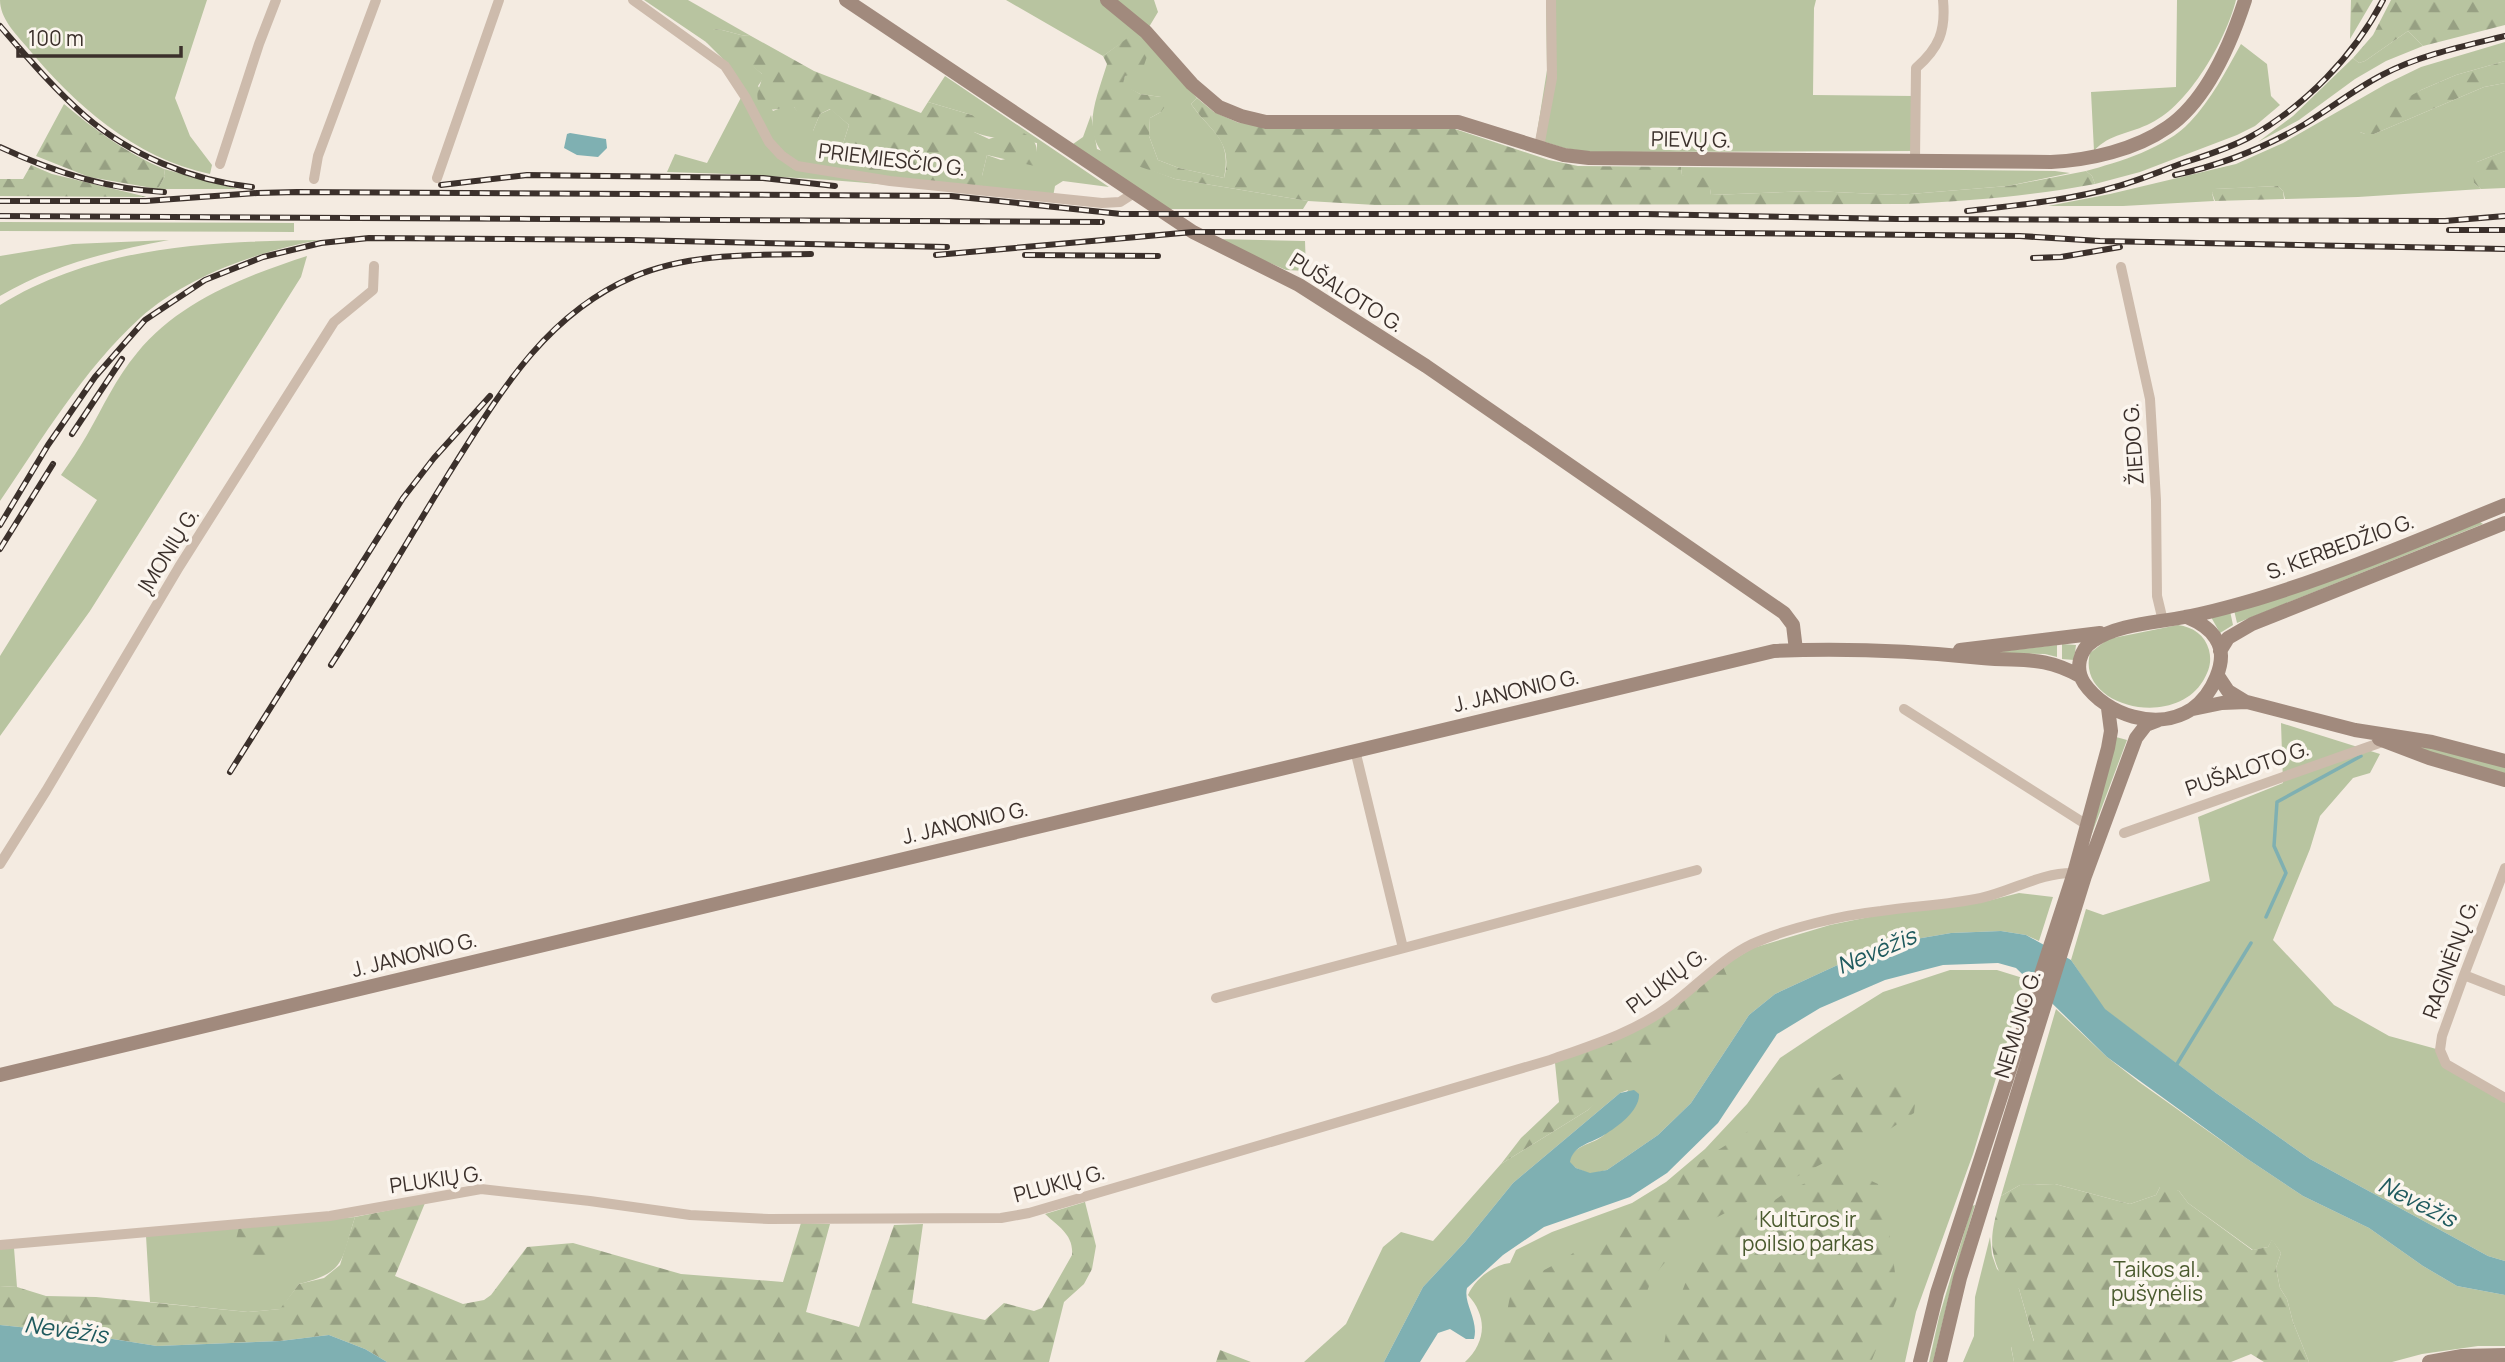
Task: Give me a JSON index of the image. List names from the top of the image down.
{
  "streets": {
    "main road": [
      "PIEVŲ G.",
      "PUŠALOTO G.",
      "S. KERBEDŽIO G.",
      "J. JANONIO G.",
      "NEMUNO G."
    ],
    "street": [
      "PRIEMIESČIO G.",
      "ŽIEDO G.",
      "ĮMONIŲ G.",
      "RAGINĖNŲ G.",
      "PLUKIŲ G."
    ]
  },
  "crossings": [
    ["PRIEMIESČIO G.", "PUŠALOTO G."],
    ["PUŠALOTO G.", "ŽIEDO G."],
    ["PUŠALOTO G.", "S. KERBEDŽIO G."],
    ["PUŠALOTO G.", "J. JANONIO G."],
    ["PUŠALOTO G.", "NEMUNO G."],
    ["ŽIEDO G.", "S. KERBEDŽIO G."],
    ["ŽIEDO G.", "J. JANONIO G."],
    ["ŽIEDO G.", "NEMUNO G."],
    ["S. KERBEDŽIO G.", "J. JANONIO G."],
    ["S. KERBEDŽIO G.", "NEMUNO G."],
    ["J. JANONIO G.", "NEMUNO G."],
    ["PLUKIŲ G.", "NEMUNO G."]
  ],
  "water": ["Nevėžis"],
  "parks": ["Kultūros ir poilsio parkas", "Taikos al. pušynėlis"],
  "scale_bar": "100 m"
}
